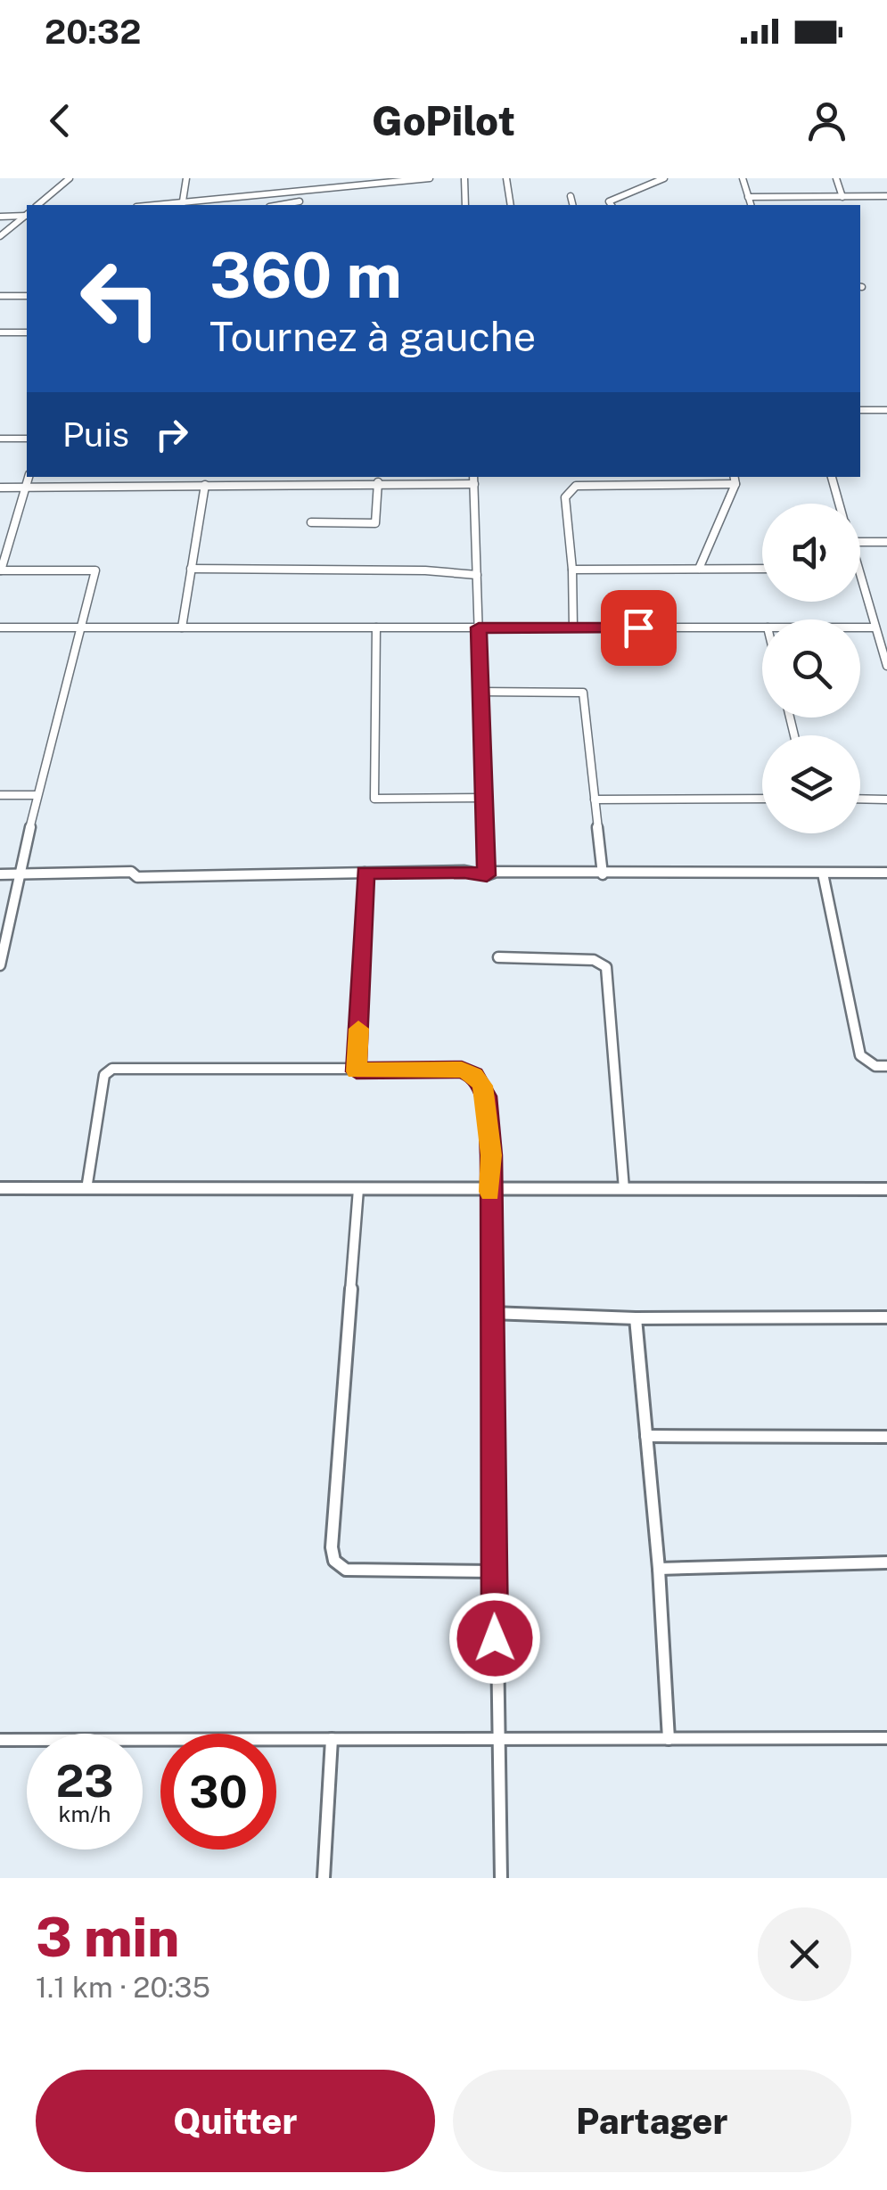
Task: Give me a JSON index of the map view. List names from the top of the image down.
{
  "page": {
    "status": "20:32",
    "header": "GoPilot",
    "turn": ["360 m", "Tournez à gauche"],
    "then": "Puis",
    "speed": "23 km/h",
    "limit": "30",
    "heading": ["3 min", "1.1 km · 20:35"],
    "buttons": ["Quitter", "Partager"]
  }
}
